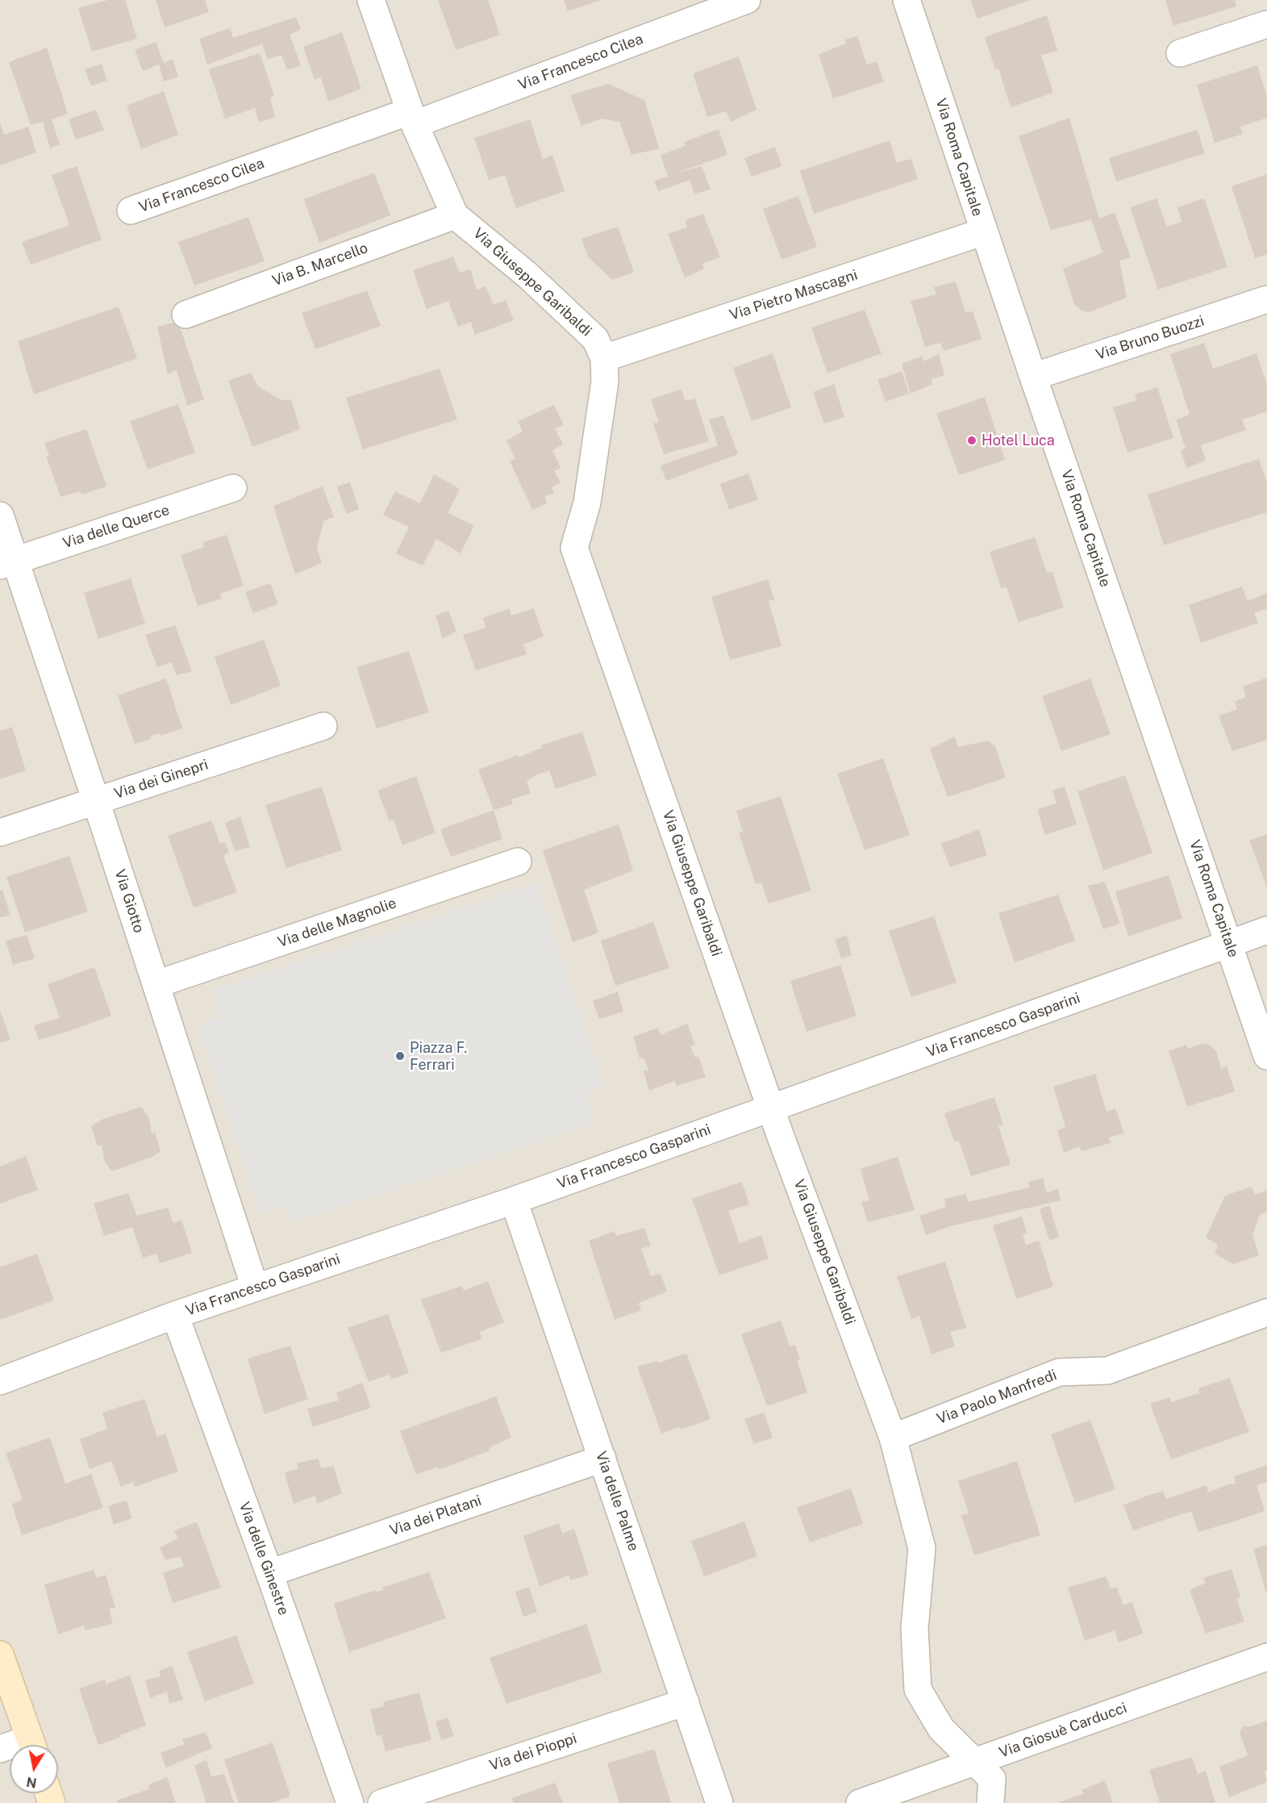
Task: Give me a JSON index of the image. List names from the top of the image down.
{
  "streets": {
    "street": [
      "Via Francesco Cilea",
      "Via Roma Capitale",
      "Via B. Marcello",
      "Via Giuseppe Garibaldi",
      "Via Pietro Mascagni",
      "Via Bruno Buozzi",
      "Via delle Querce",
      "Via dei Ginepri",
      "Via Giotto",
      "Via delle Magnolie",
      "Via Francesco Gasparini",
      "Via Paolo Manfredi",
      "Via delle Palme",
      "Via dei Platani",
      "Via delle Ginestre",
      "Via Giosuè Carducci",
      "Via dei Pioppi"
    ]
  },
  "crossings": [
    ["Via Francesco Cilea", "Via Giuseppe Garibaldi"],
    ["Via Roma Capitale", "Via Pietro Mascagni"],
    ["Via Roma Capitale", "Via Bruno Buozzi"],
    ["Via Roma Capitale", "Via Francesco Gasparini"],
    ["Via B. Marcello", "Via Giuseppe Garibaldi"],
    ["Via Giuseppe Garibaldi", "Via Pietro Mascagni"],
    ["Via Giuseppe Garibaldi", "Via Francesco Gasparini"],
    ["Via Giuseppe Garibaldi", "Via Paolo Manfredi"],
    ["Via Giuseppe Garibaldi", "Via Giosuè Carducci"],
    ["Via delle Querce", "Via Giotto"],
    ["Via dei Ginepri", "Via Giotto"],
    ["Via Giotto", "Via delle Magnolie"],
    ["Via Giotto", "Via Francesco Gasparini"],
    ["Via Francesco Gasparini", "Via delle Palme"],
    ["Via Francesco Gasparini", "Via delle Ginestre"],
    ["Via delle Palme", "Via dei Platani"],
    ["Via delle Palme", "Via dei Pioppi"],
    ["Via dei Platani", "Via delle Ginestre"]
  ],
  "places": ["Hotel Luca", "Piazza F. Ferrari"],
  "north": "bottom"
}
